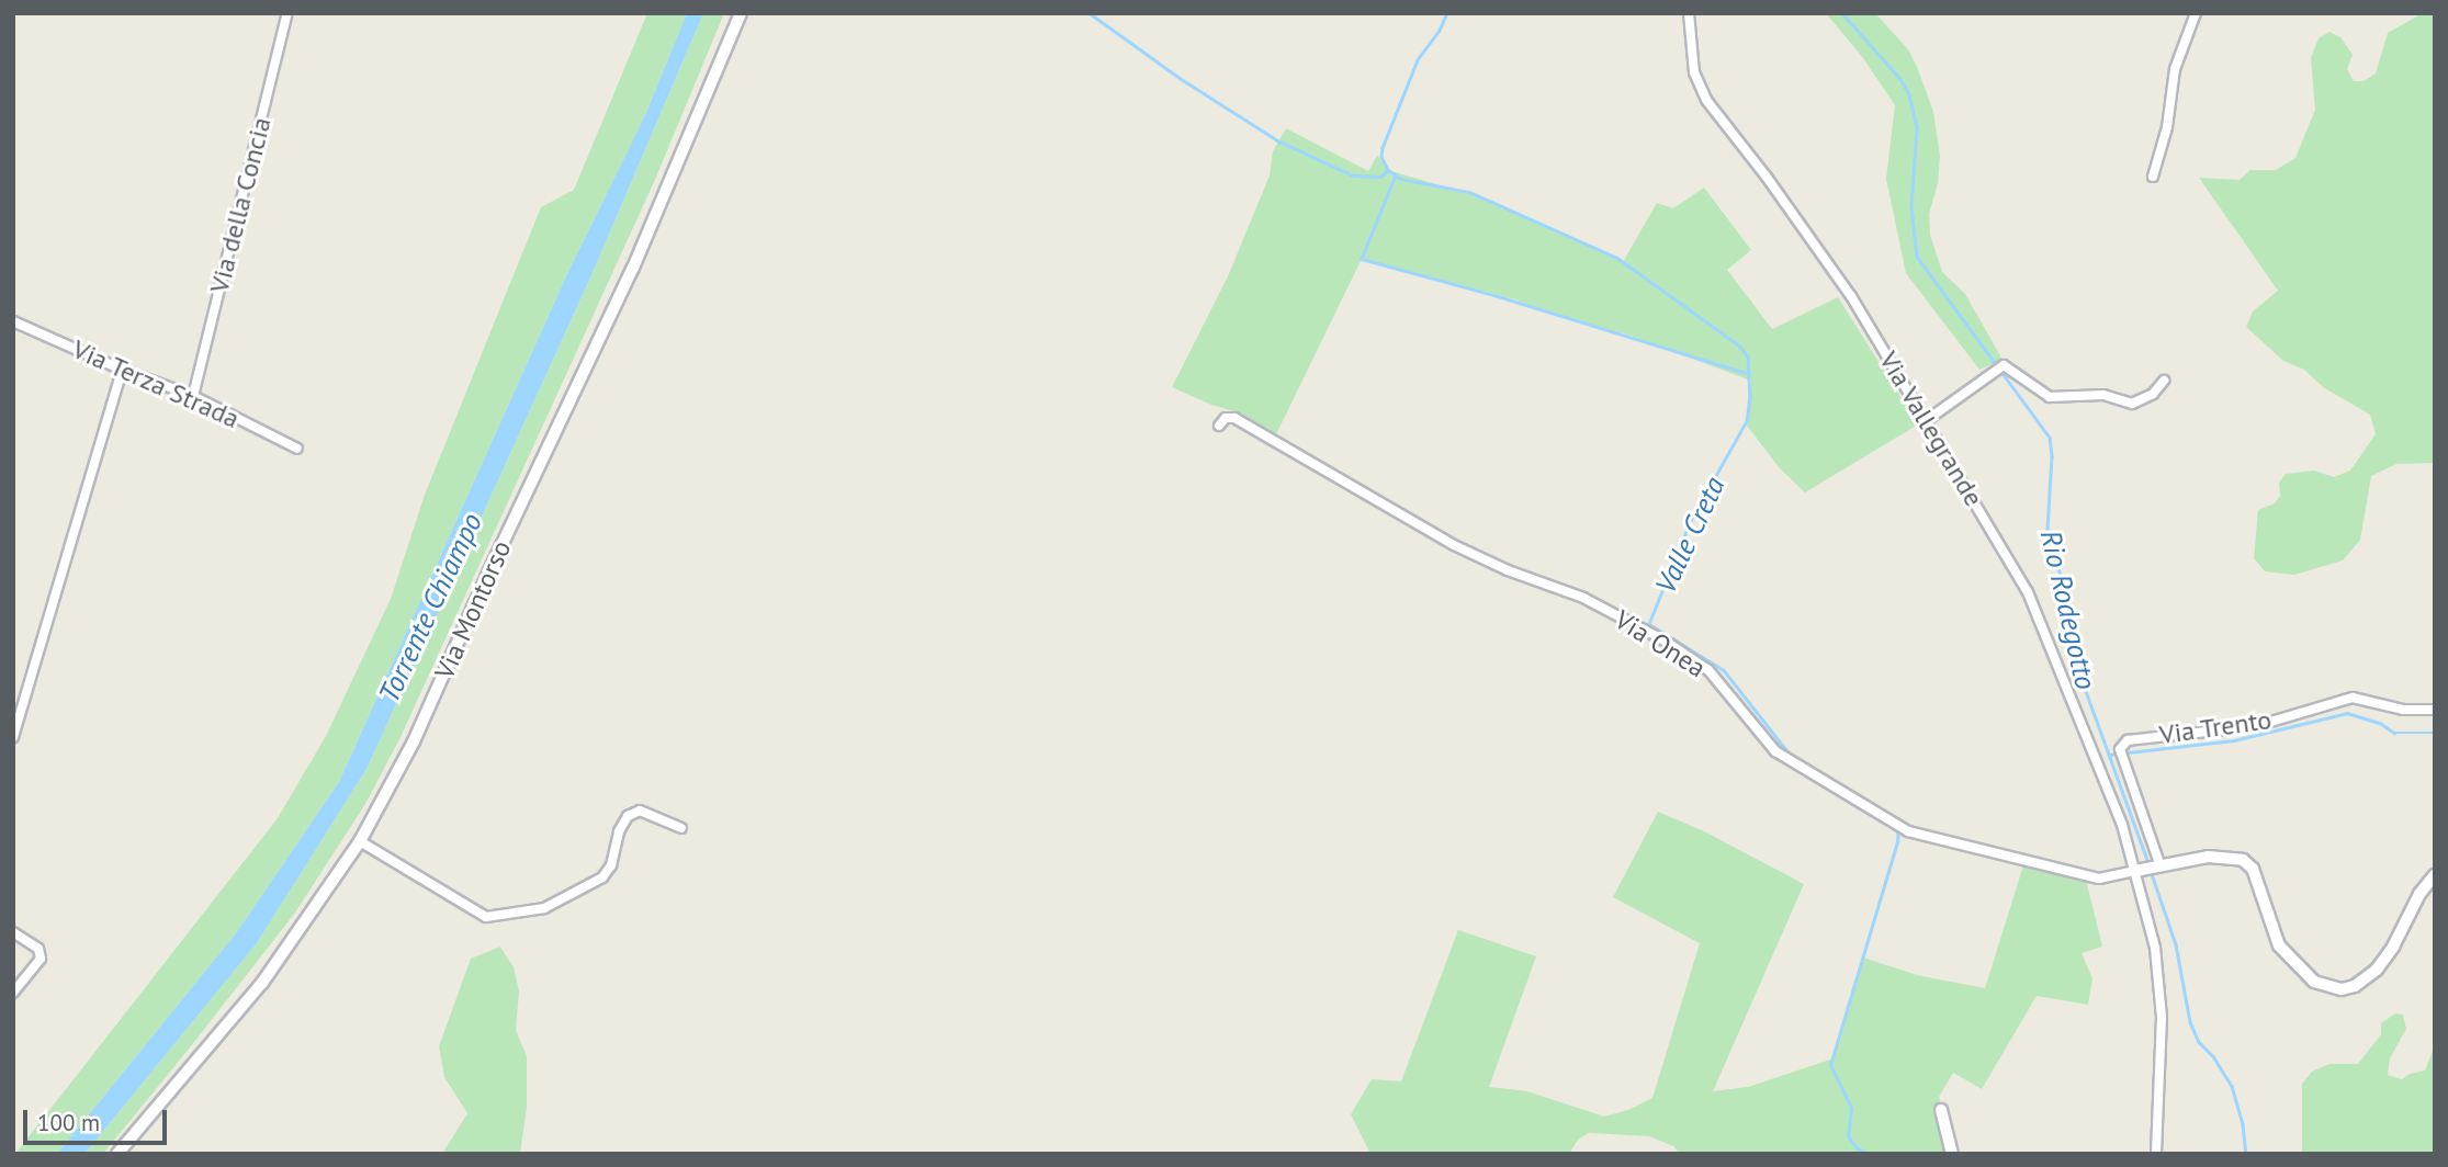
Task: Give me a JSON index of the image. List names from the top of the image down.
{
  "streets": {
    "main road": ["Via Montorso"],
    "street": [
      "Via della Concia",
      "Via Terza Strada",
      "Via Vallegrande",
      "Via Onea",
      "Via Trento"
    ]
  },
  "crossings": [
    ["Via della Concia", "Via Terza Strada"],
    ["Via Vallegrande", "Via Onea"]
  ],
  "water": ["Valle Creta", "Torrente Chiampo", "Rio Rodegotto"],
  "scale_bar": "100 m"
}
